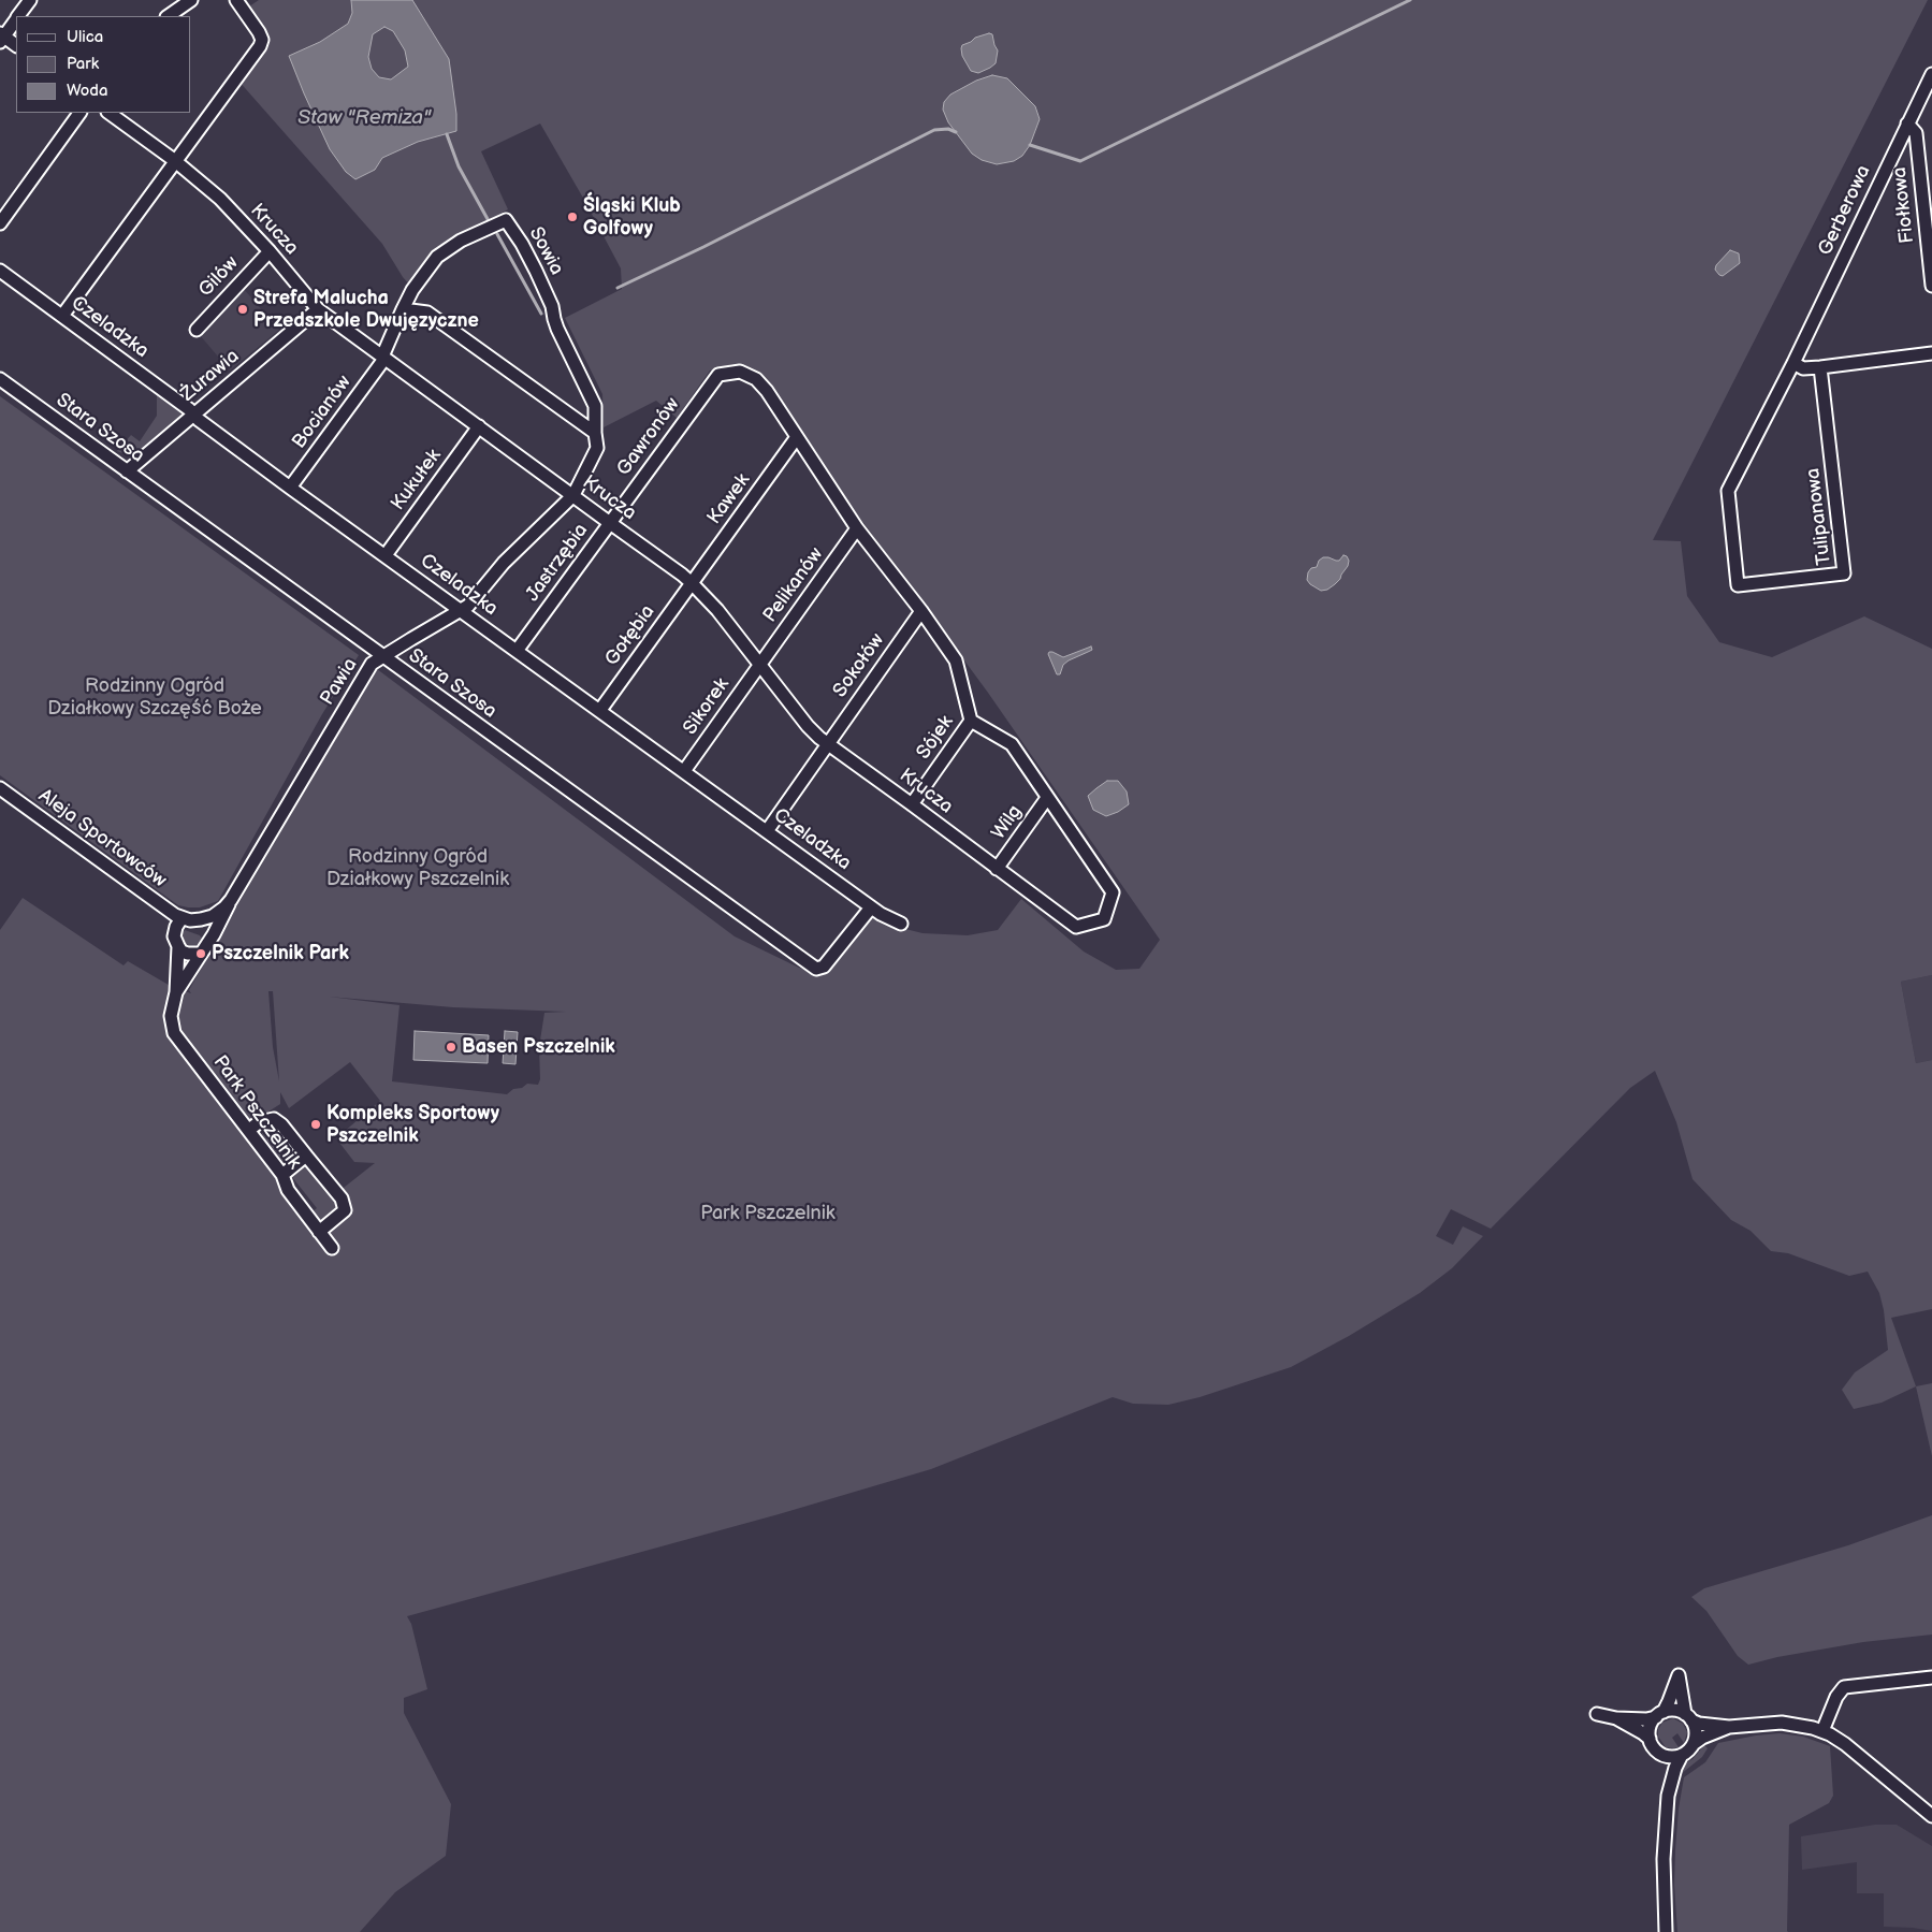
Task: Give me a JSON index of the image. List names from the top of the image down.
{
  "streets": {
    "street": [
      "Fiołkowa",
      "Gerberowa",
      "Krucza",
      "Sowia",
      "Gilów",
      "Czeladzka",
      "Żurawia",
      "Bocianów",
      "Stara Szosa",
      "Gawronów",
      "Kukułek",
      "Kawek",
      "Tulipanowa",
      "Jastrzębia",
      "Pelikanów",
      "Gołębia",
      "Sokołów",
      "Pawia",
      "Sikorek",
      "Sójek",
      "Wilg",
      "Aleja Sportowców",
      "Park Pszczelnik"
    ]
  },
  "crossings": [
    ["Fiołkowa", "Gerberowa"],
    ["Gerberowa", "Tulipanowa"],
    ["Krucza", "Sowia"],
    ["Krucza", "Gilów"],
    ["Krucza", "Żurawia"],
    ["Krucza", "Bocianów"],
    ["Krucza", "Gawronów"],
    ["Krucza", "Kukułek"],
    ["Krucza", "Kawek"],
    ["Krucza", "Jastrzębia"],
    ["Krucza", "Pelikanów"],
    ["Krucza", "Gołębia"],
    ["Krucza", "Sokołów"],
    ["Krucza", "Pawia"],
    ["Krucza", "Sikorek"],
    ["Krucza", "Sójek"],
    ["Krucza", "Wilg"],
    ["Sowia", "Bocianów"],
    ["Sowia", "Pawia"],
    ["Czeladzka", "Żurawia"],
    ["Czeladzka", "Bocianów"],
    ["Czeladzka", "Stara Szosa"],
    ["Czeladzka", "Kukułek"],
    ["Czeladzka", "Jastrzębia"],
    ["Czeladzka", "Gołębia"],
    ["Czeladzka", "Sokołów"],
    ["Czeladzka", "Pawia"],
    ["Czeladzka", "Sikorek"],
    ["Żurawia", "Stara Szosa"],
    ["Stara Szosa", "Pawia"],
    ["Gawronów", "Kawek"],
    ["Gawronów", "Jastrzębia"],
    ["Kawek", "Gołębia"],
    ["Pelikanów", "Sikorek"],
    ["Pawia", "Aleja Sportowców"],
    ["Pawia", "Park Pszczelnik"],
    ["Aleja Sportowców", "Park Pszczelnik"]
  ],
  "water": ["Staw \"Remiza\""],
  "parks": ["Rodzinny Ogród Działkowy Szczęść Boże", "Rodzinny Ogród Działkowy Pszczelnik", "Park Pszczelnik"],
  "places": [
    "Śląski Klub Golfowy",
    "Strefa Malucha Przedszkole Dwujęzyczne",
    "Pszczelnik Park",
    "Basen Pszczelnik",
    "Kompleks Sportowy Pszczelnik"
  ],
  "legend": ["Ulica", "Park", "Woda"]
}
